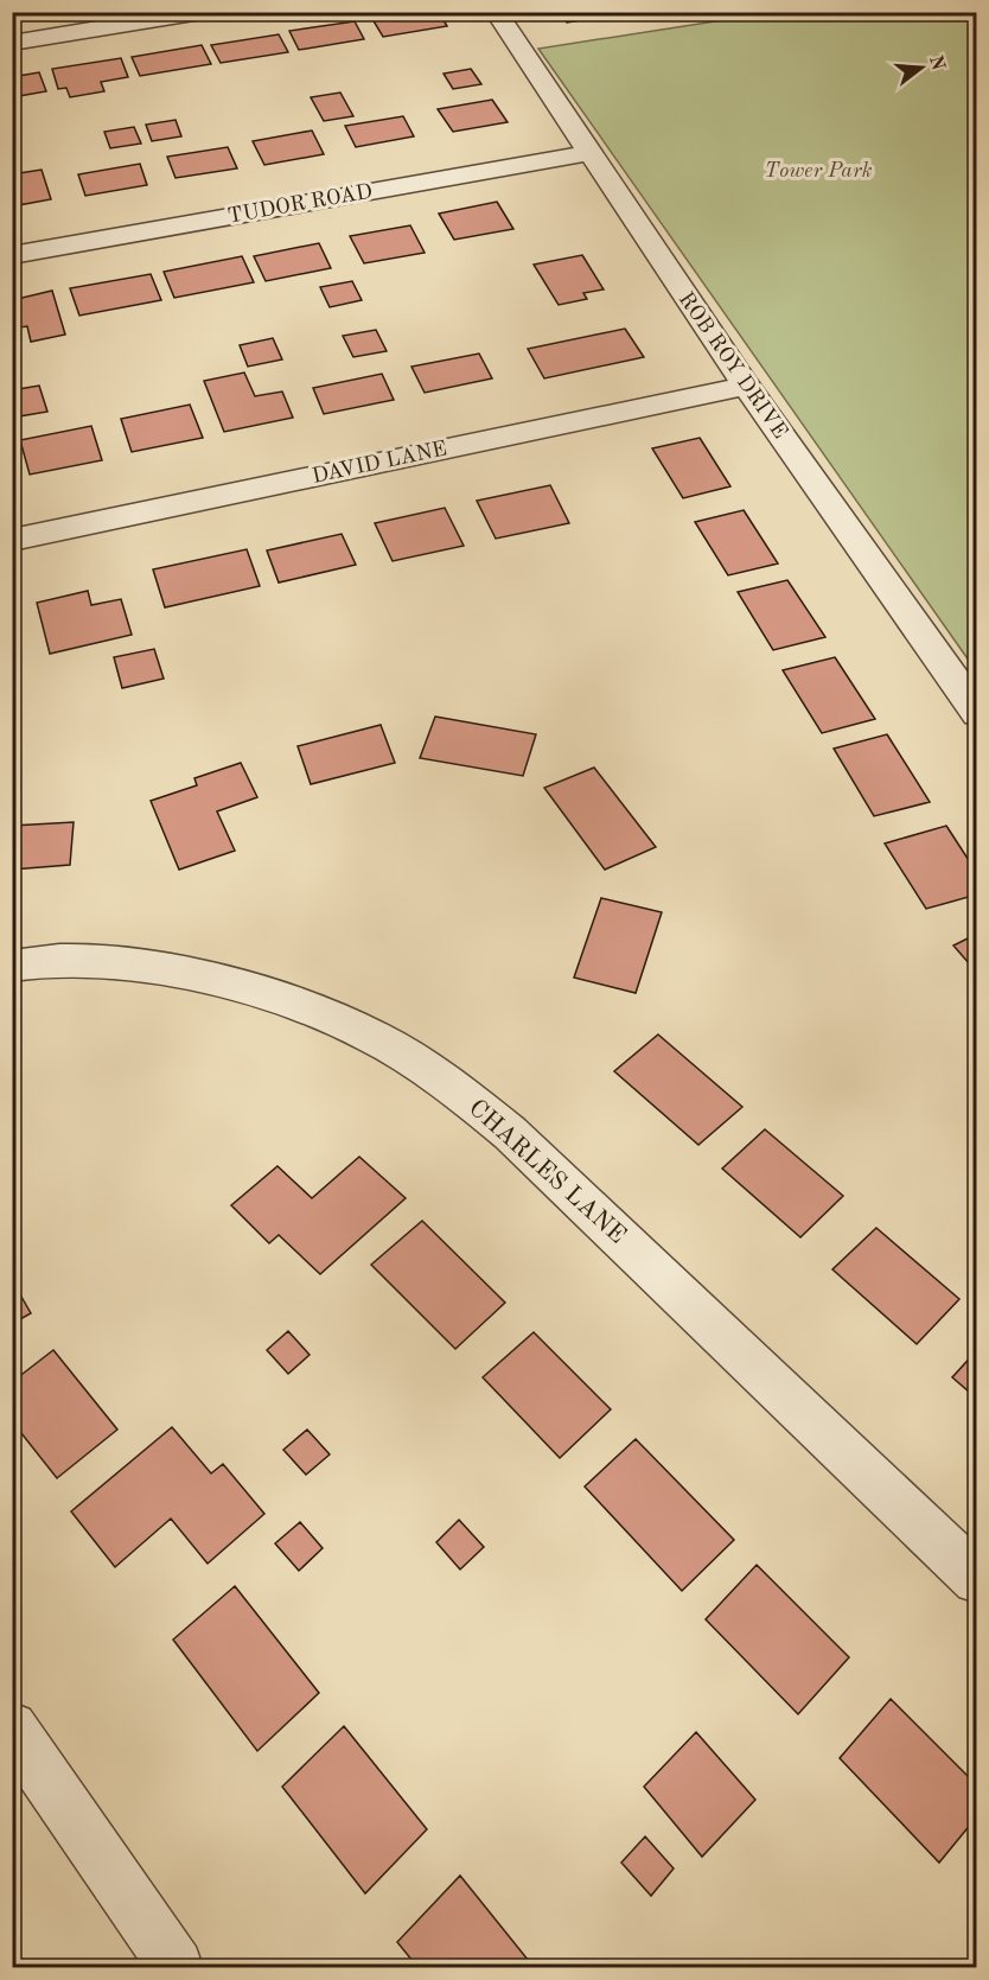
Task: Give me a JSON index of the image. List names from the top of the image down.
{
  "streets": {
    "street": [
      "TUDOR ROAD",
      "ROB ROY DRIVE",
      "DAVID LANE",
      "CHARLES LANE"
    ]
  },
  "crossings": [
    ["TUDOR ROAD", "ROB ROY DRIVE"],
    ["ROB ROY DRIVE", "DAVID LANE"]
  ],
  "parks": ["Tower Park"],
  "north": "right"
}
